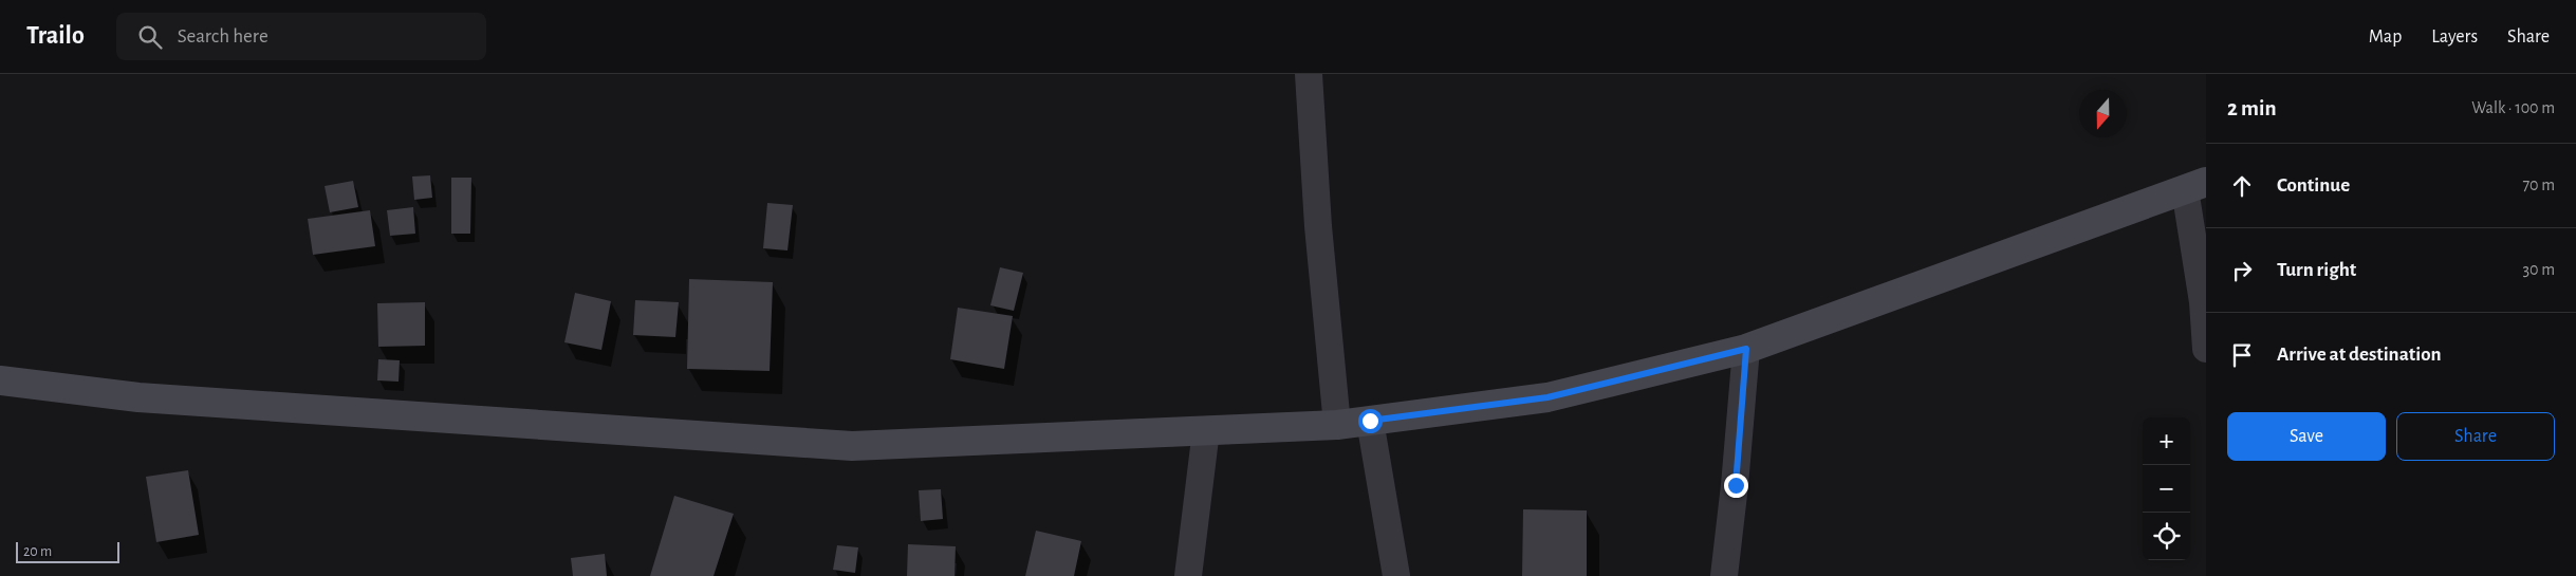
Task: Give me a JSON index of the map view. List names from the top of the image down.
{
  "scale_bar": "20 m",
  "north": "bottom",
  "page": {
    "header": "Trailo",
    "search": "Search here",
    "nav": ["Map", "Layers", "Share"],
    "heading": ["2 min", "Walk · 100 m"],
    "list": [
      ["Continue", "70 m"],
      ["Turn right", "30 m"],
      "Arrive at destination"
    ],
    "buttons": ["Save", "Share"],
    "map_buttons": ["+", "−"],
    "scale": "20 m"
  }
}
